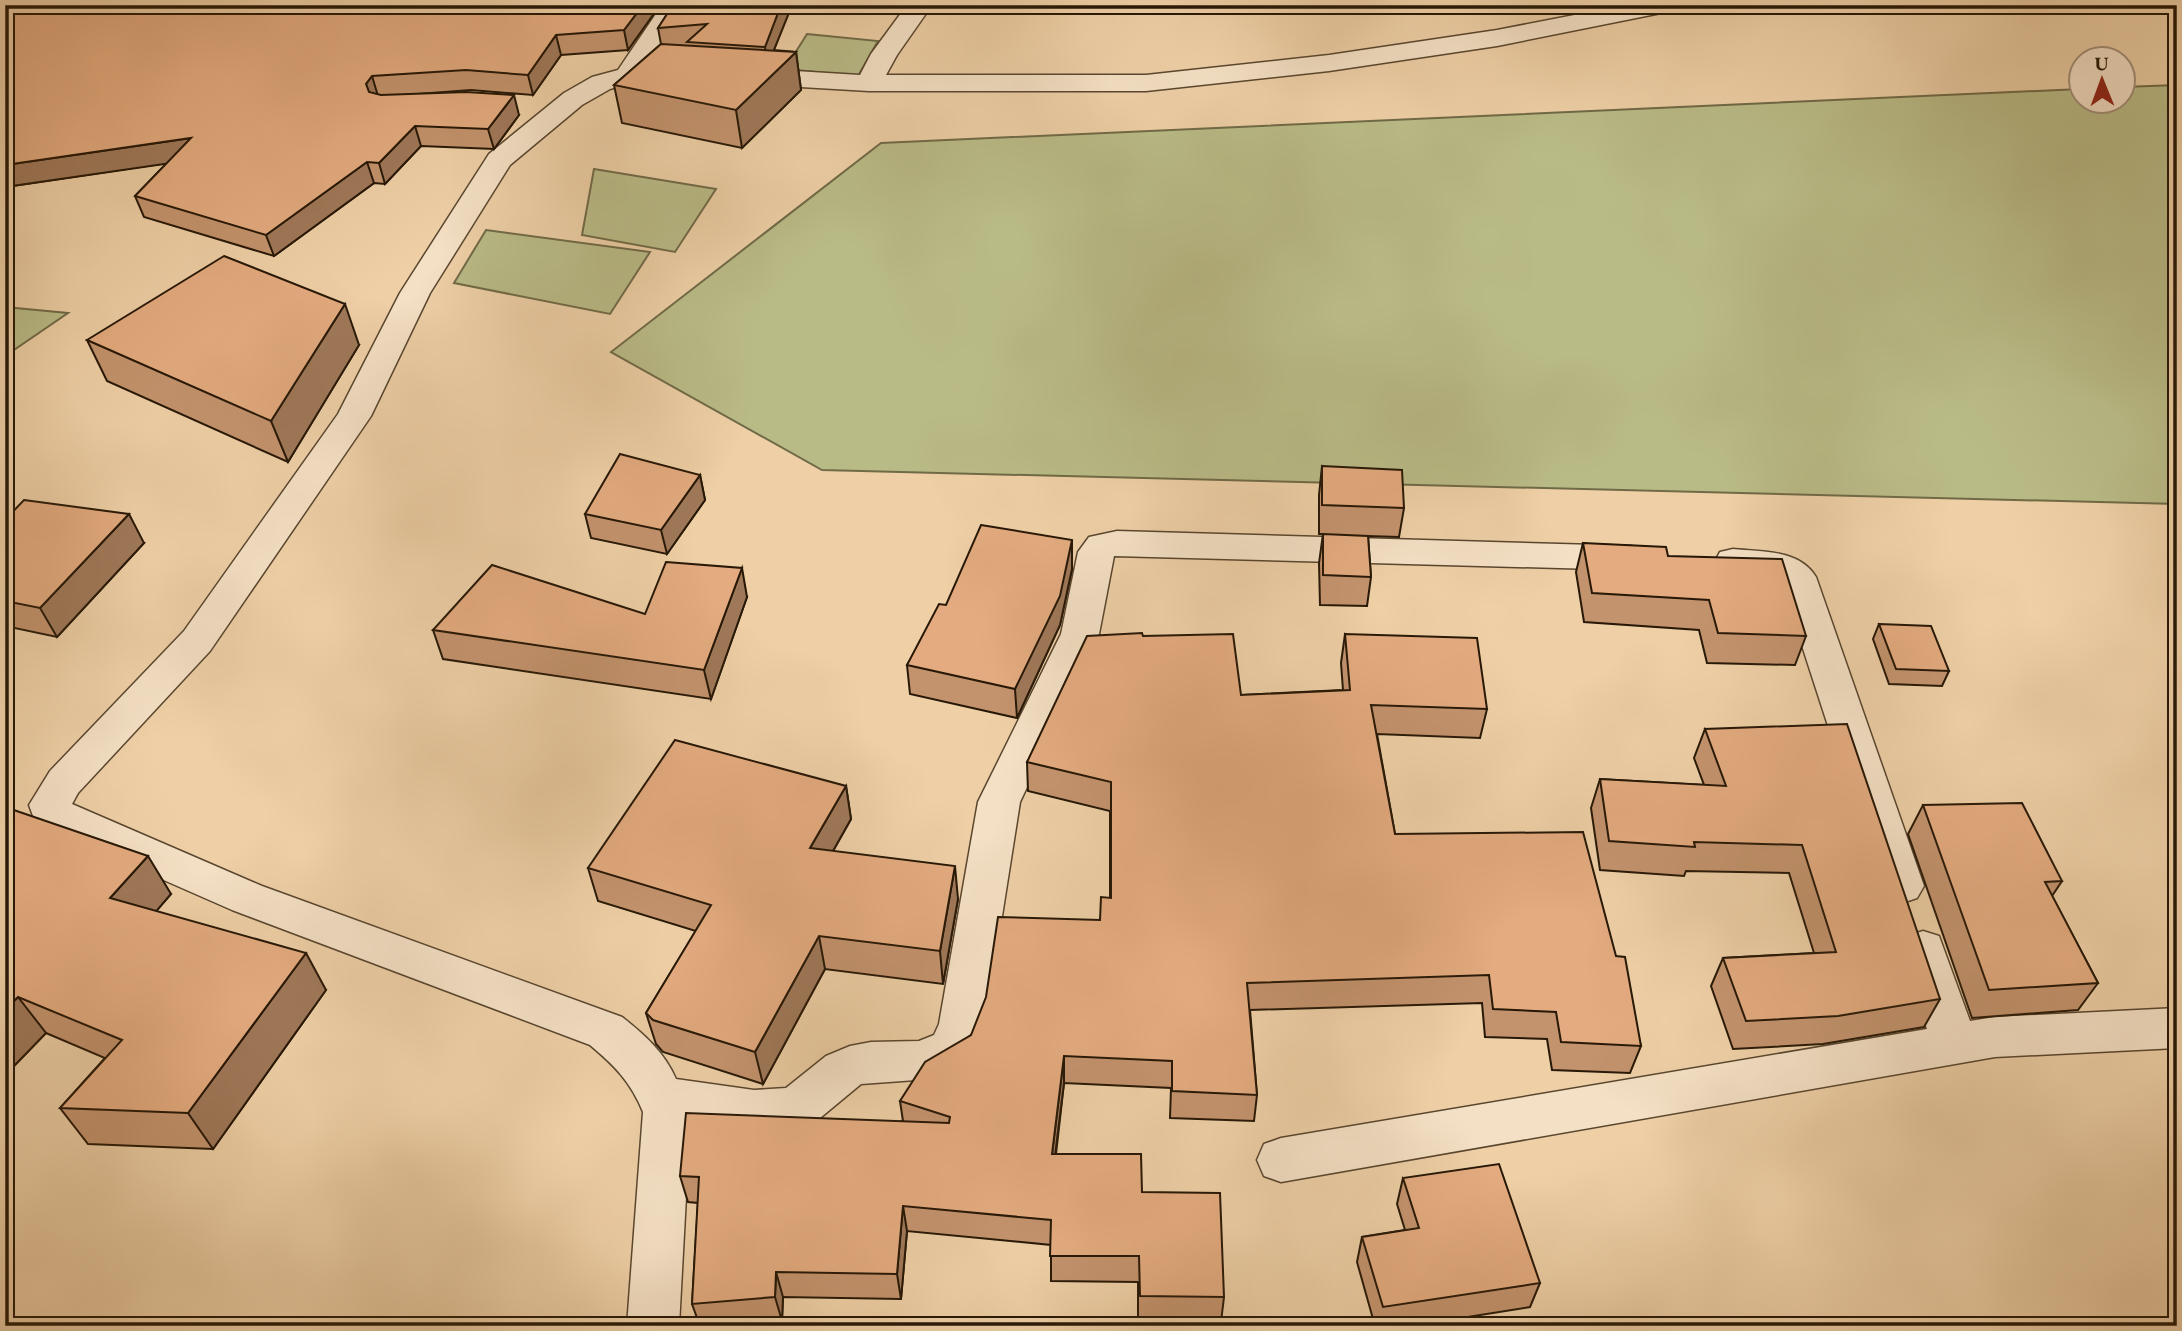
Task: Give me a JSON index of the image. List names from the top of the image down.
{
  "north": "top"
}
